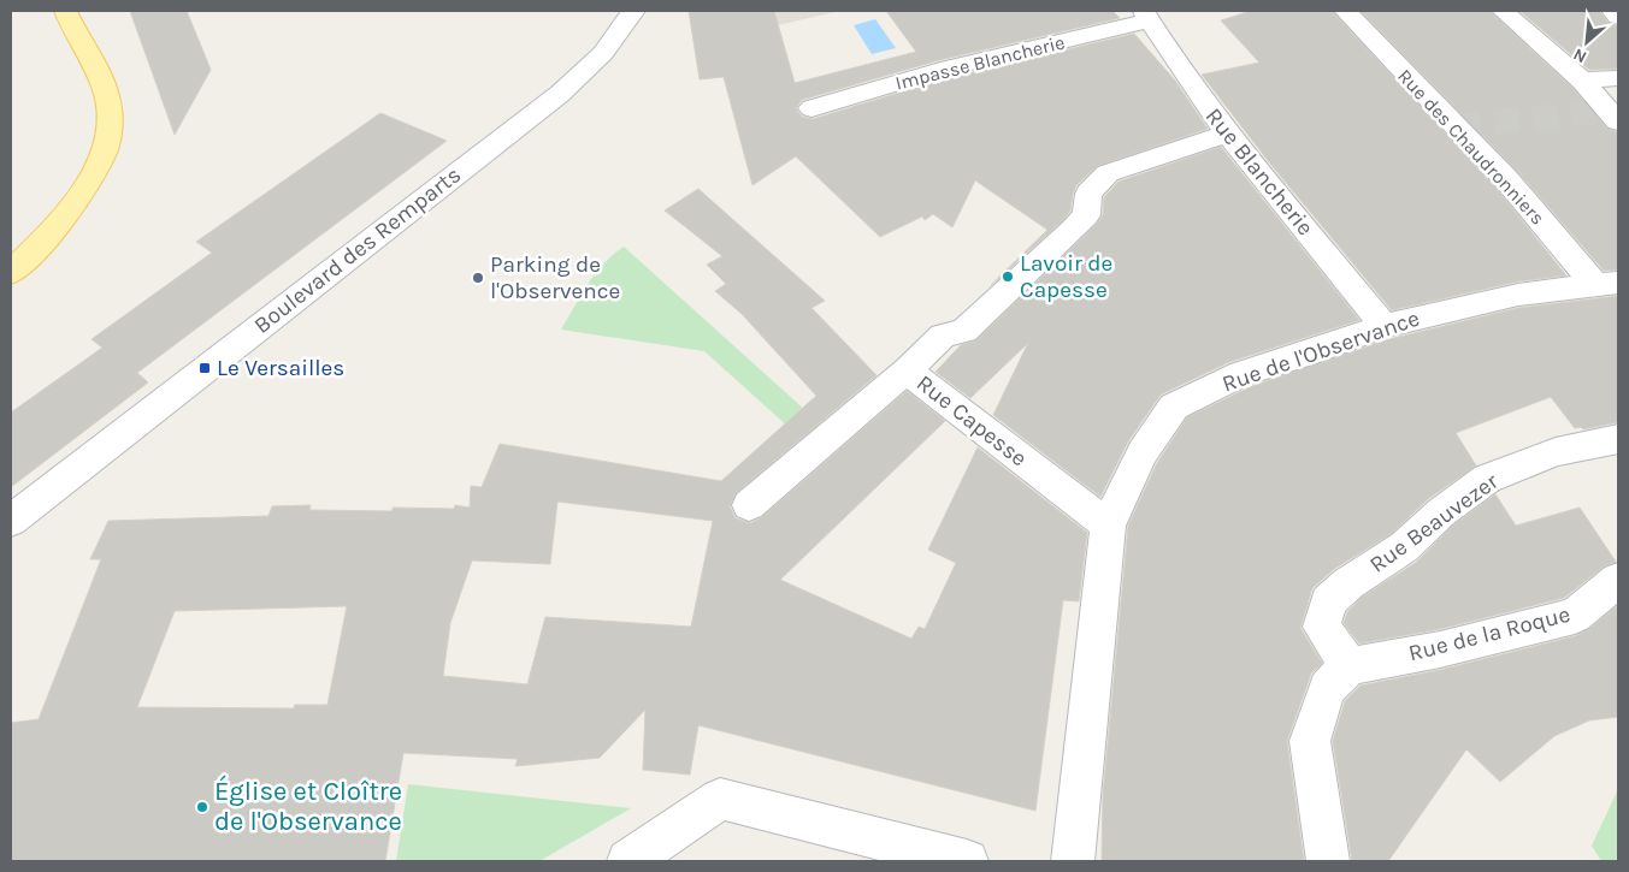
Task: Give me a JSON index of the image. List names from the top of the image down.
{
  "streets": {
    "street": [
      "Impasse Blancherie",
      "Rue des Chaudronniers",
      "Rue Blancherie",
      "Boulevard des Remparts",
      "Rue de l'Observance",
      "Rue Capesse",
      "Rue Beauvezer",
      "Rue de la Roque"
    ]
  },
  "crossings": [
    ["Impasse Blancherie", "Rue Blancherie"],
    ["Rue des Chaudronniers", "Rue de l'Observance"],
    ["Rue Blancherie", "Rue de l'Observance"],
    ["Rue Blancherie", "Rue Capesse"],
    ["Rue de l'Observance", "Rue Capesse"],
    ["Rue Beauvezer", "Rue de la Roque"]
  ],
  "places": {
    "other": ["Lavoir de Capesse", "Parking de l'Observence", "Église et Cloître de l'Observance"],
    "transit": ["Le Versailles"]
  },
  "north": "bottom left"
}
